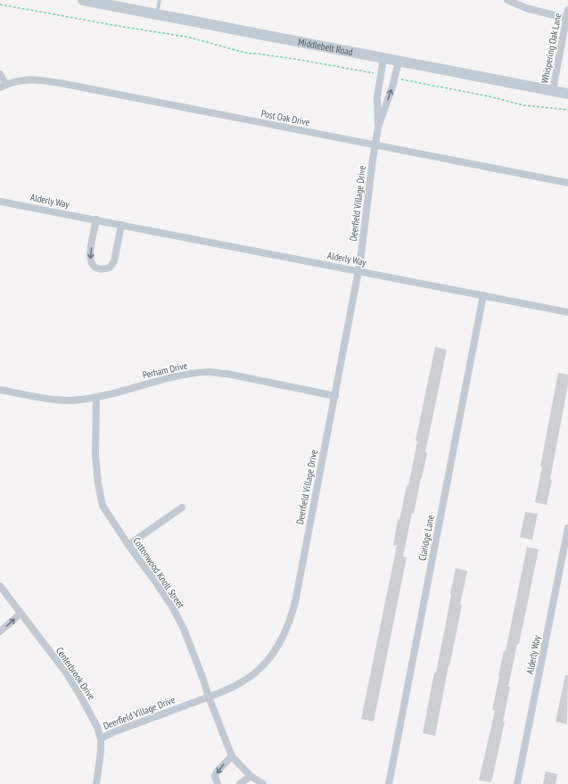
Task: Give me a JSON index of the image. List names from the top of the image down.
{
  "streets": {
    "street": [
      "Middlebelt Road",
      "Whispering Oak Lane",
      "Post Oak Drive",
      "Alderly Way",
      "Deerfield Village Drive",
      "Perham Drive",
      "Claridge Lane",
      "Cottonwood Knoll Street",
      "Centerbrook Drive"
    ]
  },
  "crossings": [
    ["Middlebelt Road", "Whispering Oak Lane"],
    ["Middlebelt Road", "Deerfield Village Drive"],
    ["Post Oak Drive", "Deerfield Village Drive"],
    ["Alderly Way", "Deerfield Village Drive"],
    ["Alderly Way", "Claridge Lane"],
    ["Deerfield Village Drive", "Perham Drive"],
    ["Deerfield Village Drive", "Cottonwood Knoll Street"],
    ["Deerfield Village Drive", "Centerbrook Drive"],
    ["Perham Drive", "Cottonwood Knoll Street"]
  ]
}
